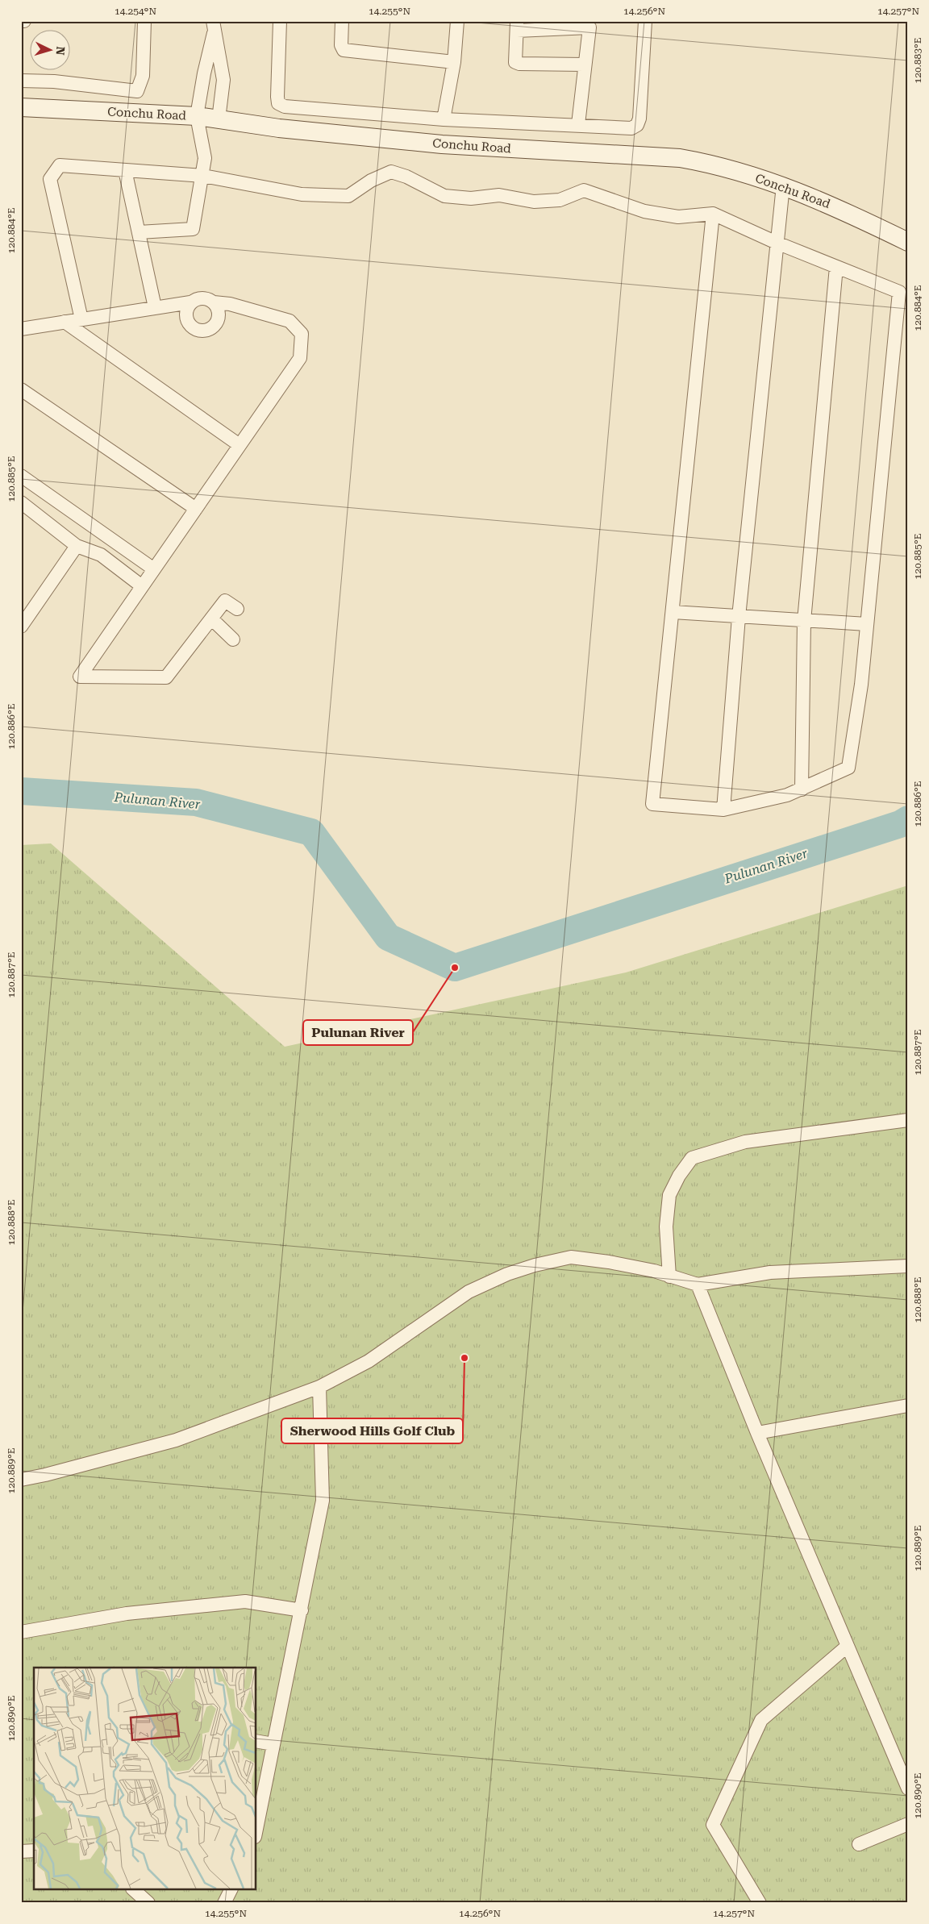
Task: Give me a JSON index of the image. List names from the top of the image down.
{
  "streets": {
    "main road": ["Conchu Road"]
  },
  "water": ["Pulunan River"],
  "places": ["Pulunan River", "Sherwood Hills Golf Club"],
  "north": "right",
  "coordinates": [
    "14.254°N",
    "14.255°N",
    "14.256°N",
    "14.257°N",
    "120.883°E",
    "120.884°E",
    "120.885°E",
    "120.886°E",
    "120.887°E",
    "120.888°E",
    "120.889°E",
    "120.890°E"
  ]
}
